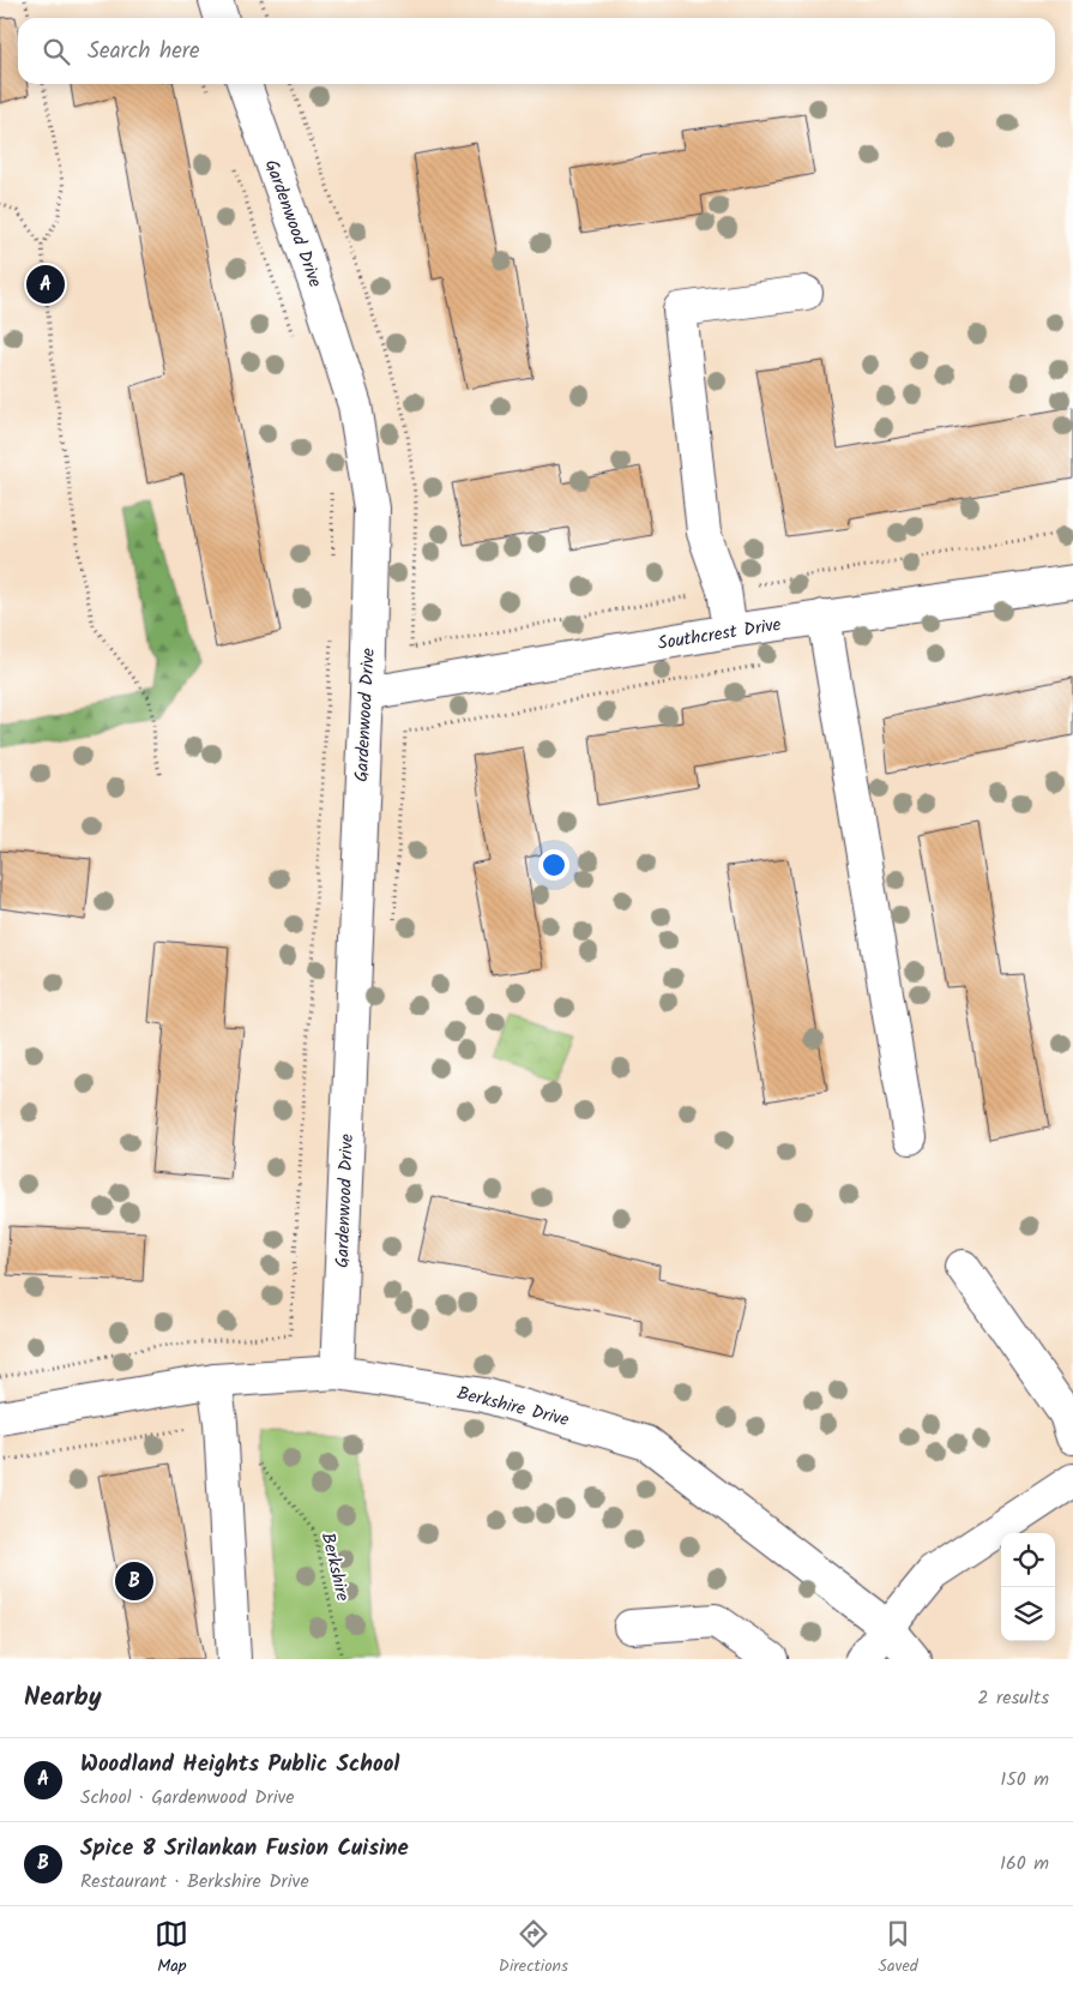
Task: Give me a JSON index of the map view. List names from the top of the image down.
{
  "streets": {
    "street": ["Gardenwood Drive", "Southcrest Drive", "Berkshire Drive"],
    "path": ["Berkshire"]
  },
  "crossings": [
    ["Gardenwood Drive", "Southcrest Drive"],
    ["Gardenwood Drive", "Berkshire Drive"]
  ],
  "page": {
    "search": "Search here",
    "pins": ["A", "B"],
    "heading": ["Nearby", "2 results"],
    "list": [
      {
        "mark": "A",
        "name": "Woodland Heights Public School",
        "note": "School · Gardenwood Drive",
        "value": "150 m"
      },
      {
        "mark": "B",
        "name": "Spice 8 Srilankan Fusion Cuisine",
        "note": "Restaurant · Berkshire Drive",
        "value": "160 m"
      }
    ],
    "nav": ["Map", "Directions", "Saved"]
  }
}
